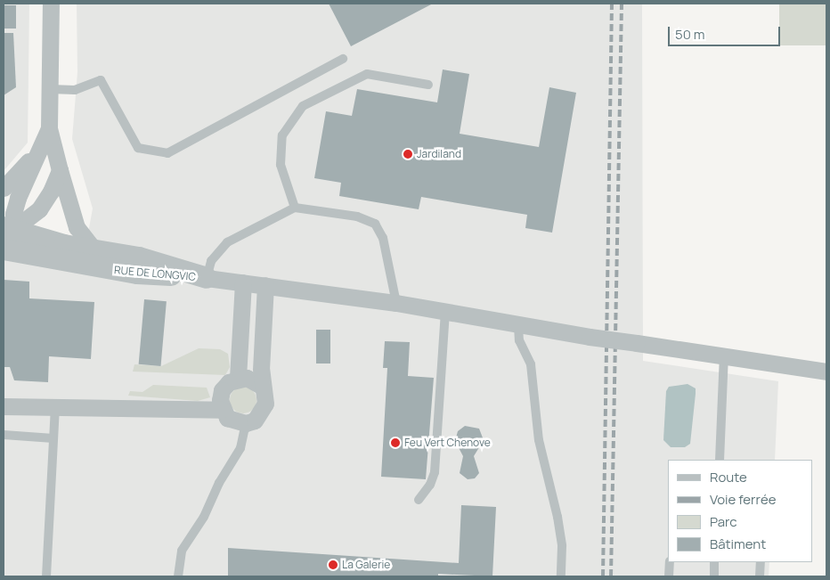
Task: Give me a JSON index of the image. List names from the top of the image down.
{
  "streets": {
    "street": ["RUE DE LONGVIC"]
  },
  "places": ["Jardiland", "Feu Vert Chenove", "La Galerie"],
  "legend": [
    "Route",
    "Voie ferrée",
    "Parc",
    "Bâtiment"
  ],
  "scale_bar": "50 m"
}
